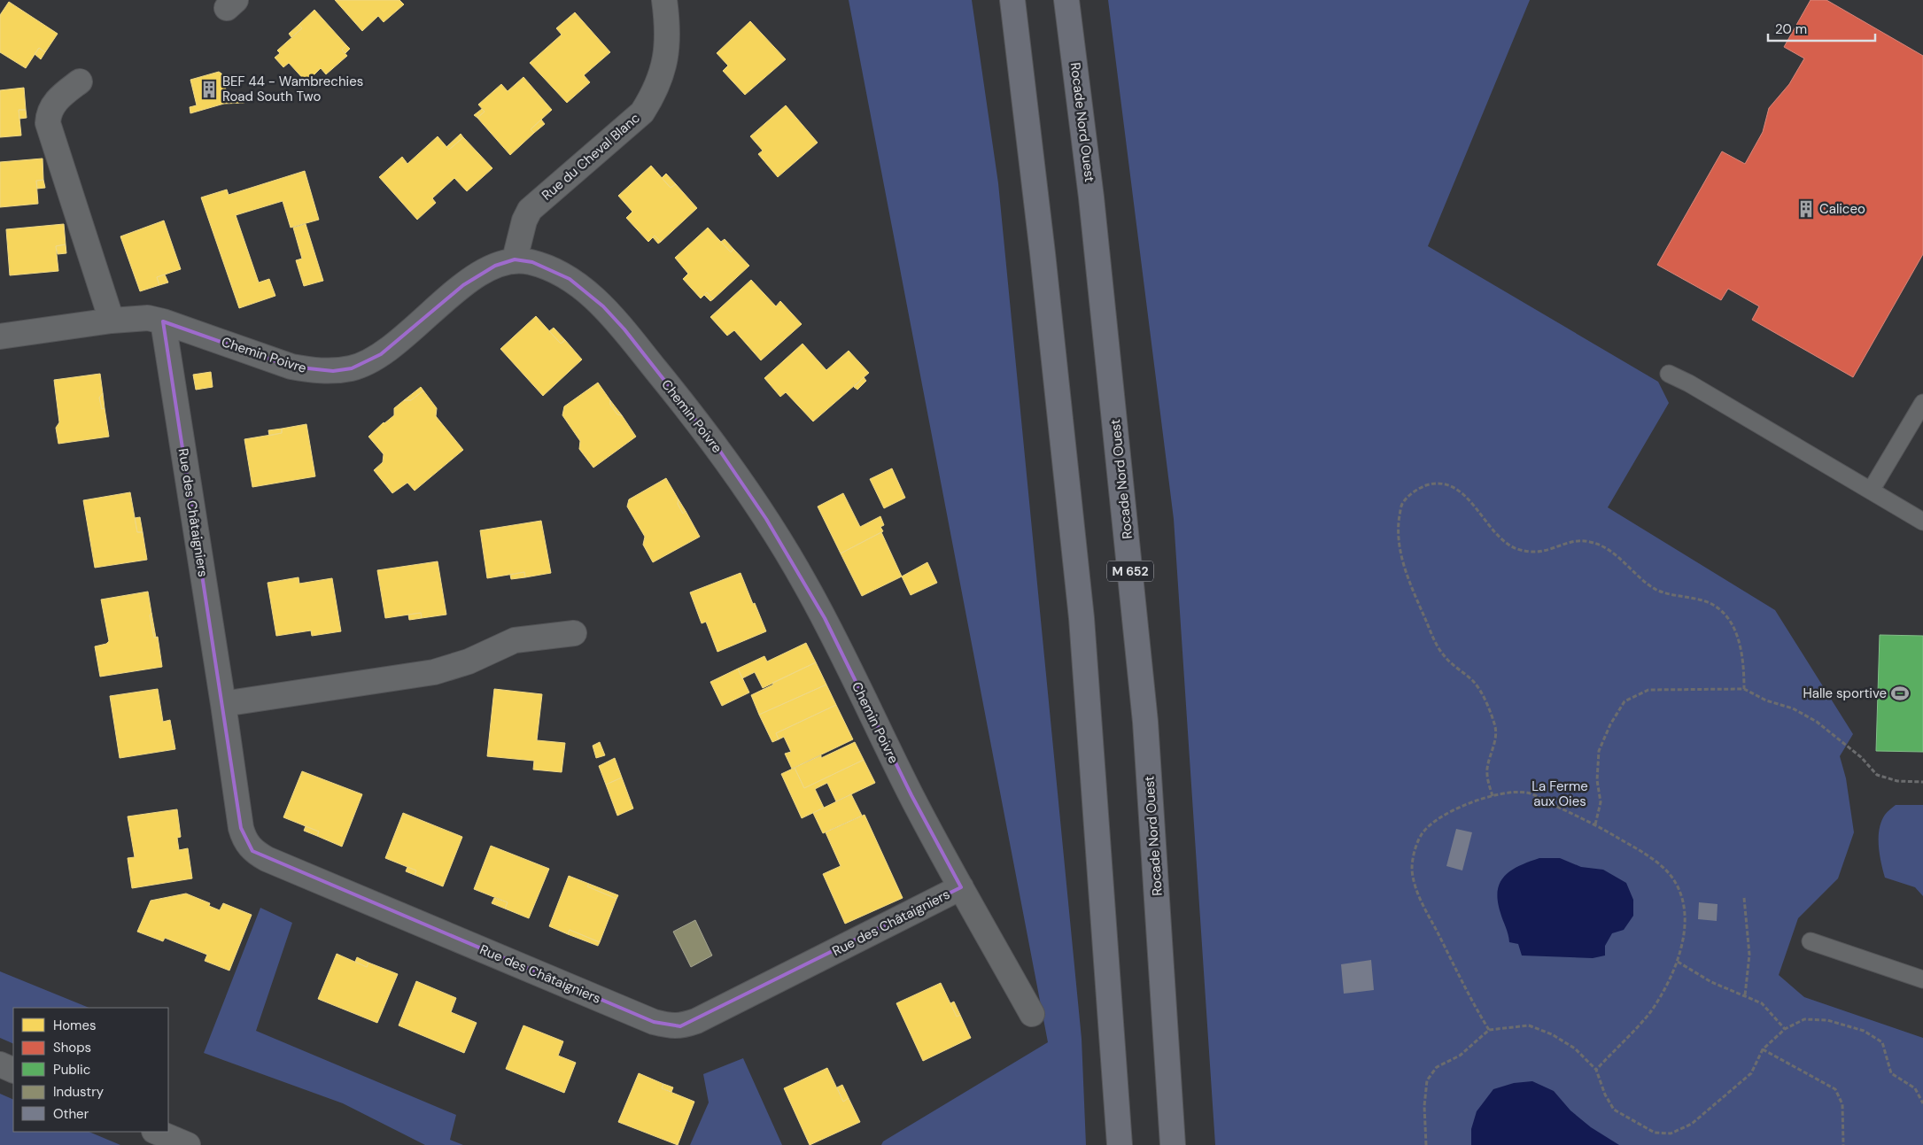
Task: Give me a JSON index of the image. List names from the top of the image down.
{
  "streets": {
    "highway": ["Rocade Nord Ouest", "M 652"],
    "street": ["Rue du Cheval Blanc", "Chemin Poivre", "Rue des Châtaigniers"]
  },
  "crossings": [
    ["Rue du Cheval Blanc", "Chemin Poivre"],
    ["Chemin Poivre", "Rue des Châtaigniers"]
  ],
  "parks": ["La Ferme aux Oies"],
  "places": {
    "building": ["BEF 44 - Wambrechies Road South Two", "Caliceo"],
    "sports": ["Halle sportive"]
  },
  "legend": [
    "Homes",
    "Shops",
    "Public",
    "Industry",
    "Other"
  ],
  "scale_bar": "20 m"
}
